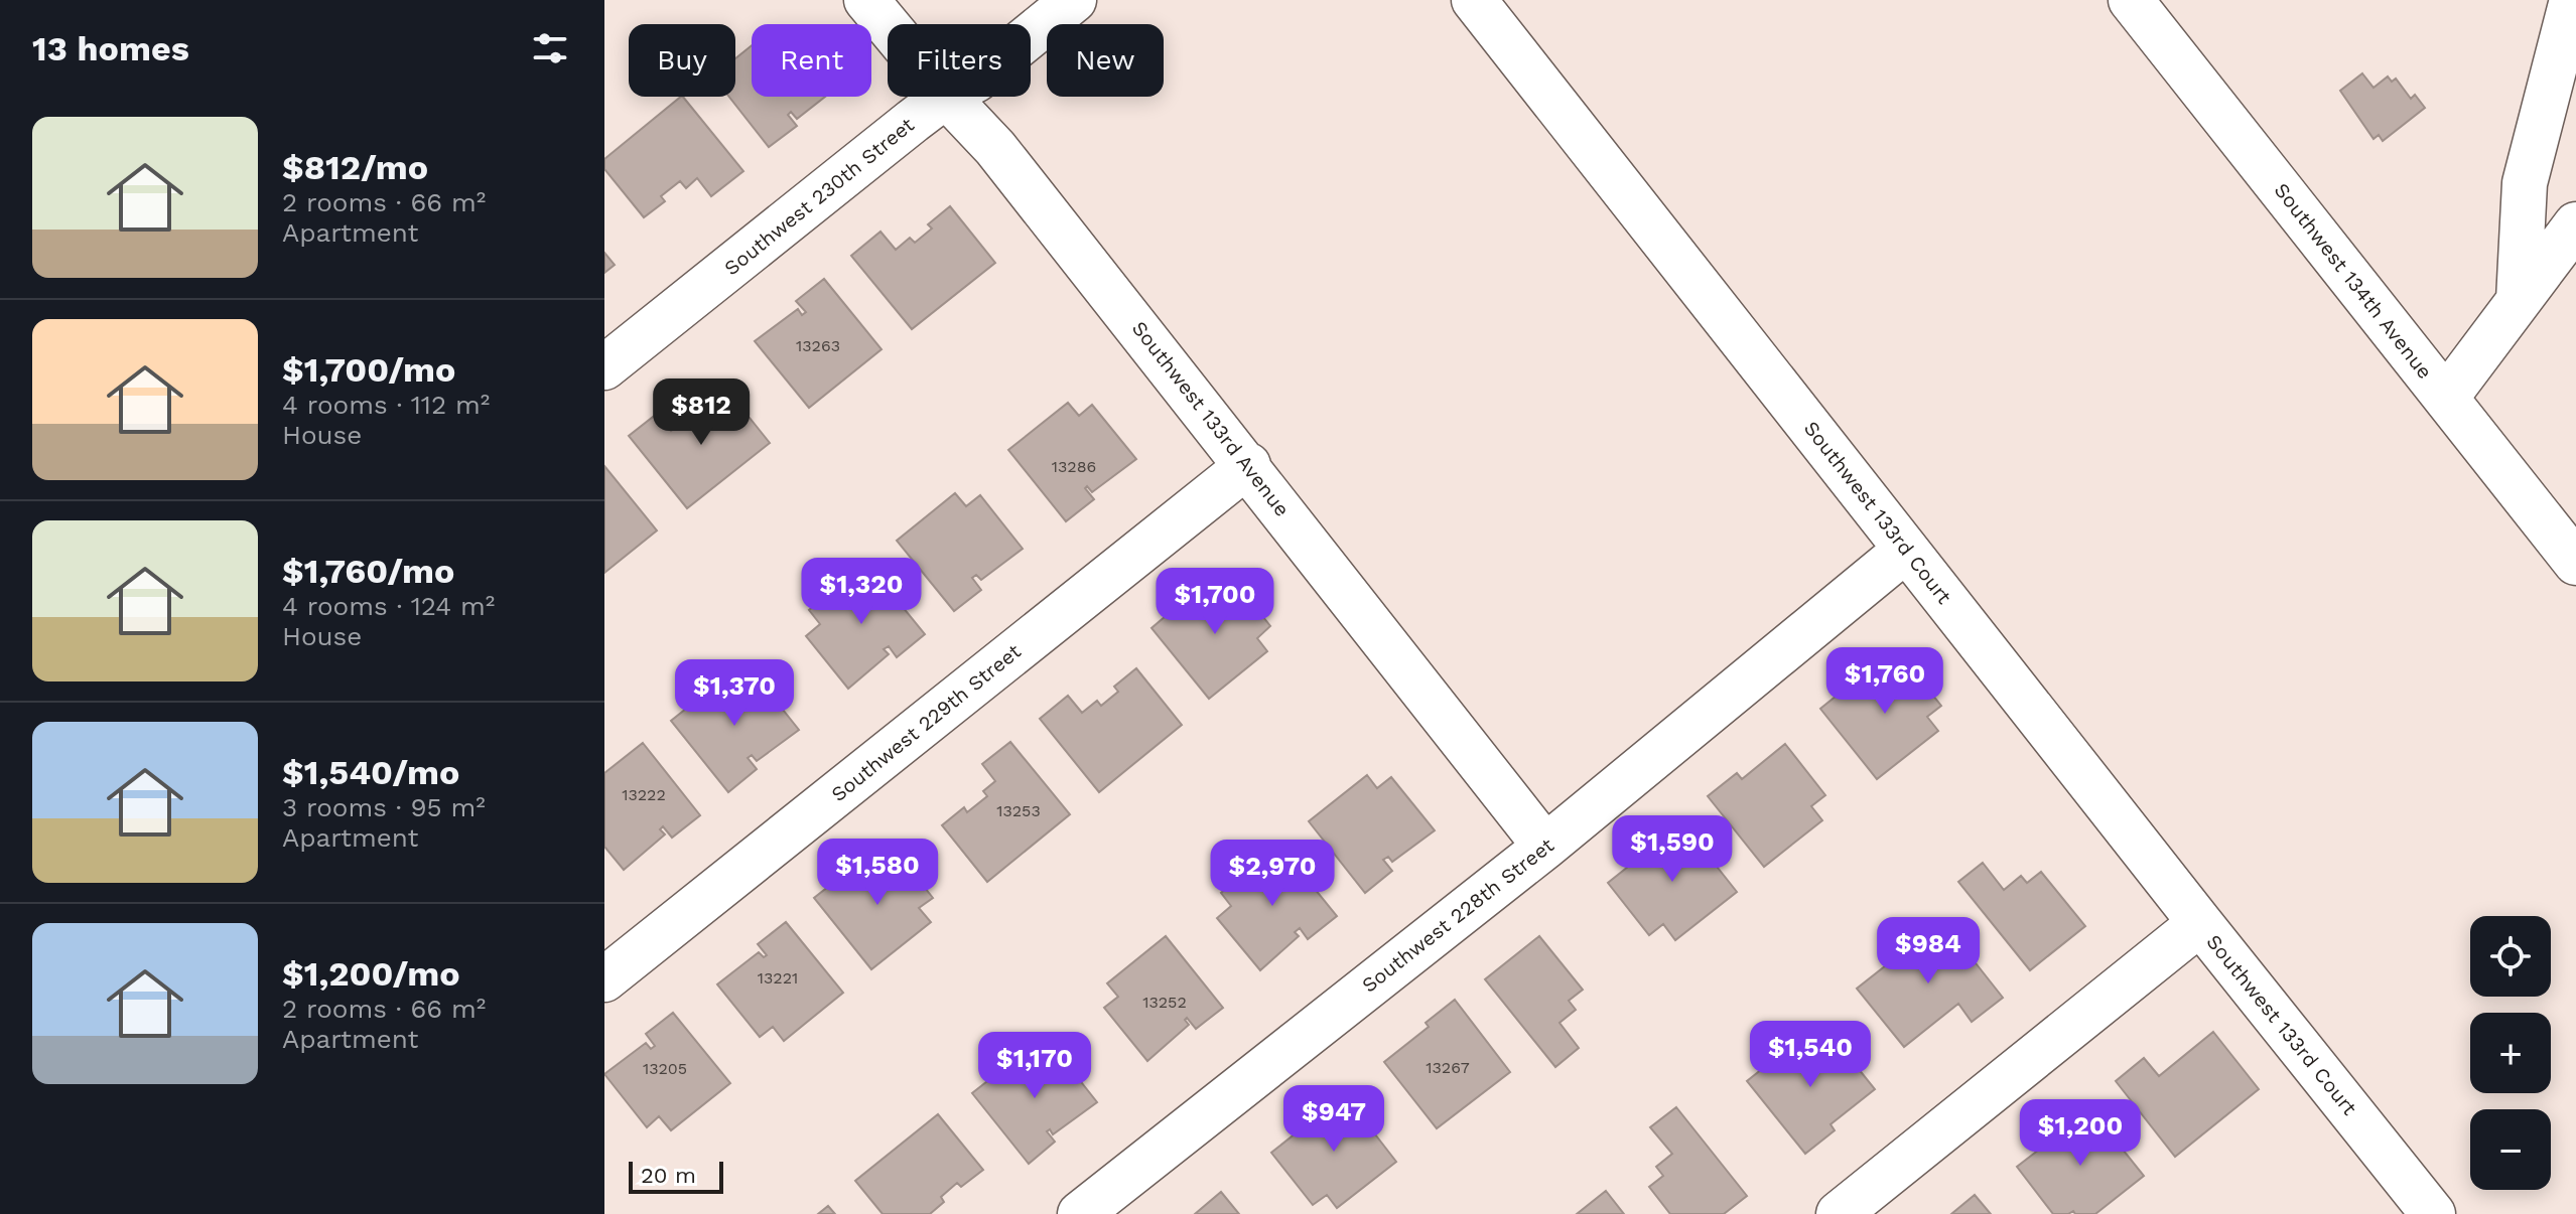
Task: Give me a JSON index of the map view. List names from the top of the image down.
{
  "streets": {
    "street": [
      "Southwest 230th Street",
      "Southwest 134th Avenue",
      "Southwest 133rd Avenue",
      "Southwest 133rd Court",
      "Southwest 229th Street",
      "Southwest 228th Street"
    ]
  },
  "crossings": [
    ["Southwest 133rd Avenue", "Southwest 229th Street"],
    ["Southwest 133rd Avenue", "Southwest 228th Street"],
    ["Southwest 133rd Court", "Southwest 228th Street"]
  ],
  "house_numbers": [
    "13263",
    "13286",
    "13222",
    "13253",
    "13221",
    "13252",
    "13267",
    "13205"
  ],
  "scale_bar": "20 m",
  "page": {
    "heading": "13 homes",
    "chip": [
      "Buy",
      "Rent",
      "Filters",
      "New"
    ],
    "list": [
      {
        "name": "$812/mo",
        "note": "2 rooms · 66 m² · Apartment"
      },
      {
        "name": "$1,700/mo",
        "note": "4 rooms · 112 m² · House"
      },
      {
        "name": "$1,760/mo",
        "note": "4 rooms · 124 m² · House"
      },
      {
        "name": "$1,540/mo",
        "note": "3 rooms · 95 m² · Apartment"
      },
      {
        "name": "$1,200/mo",
        "note": "2 rooms · 66 m² · Apartment"
      }
    ],
    "price": [
      "$812",
      "$1,320",
      "$1,700",
      "$1,760",
      "$1,370",
      "$1,590",
      "$1,580",
      "$2,970",
      "$984",
      "$1,540",
      "$1,170",
      "$947",
      "$1,200"
    ],
    "map_buttons": ["+", "−"],
    "scale": "20 m"
  }
}
